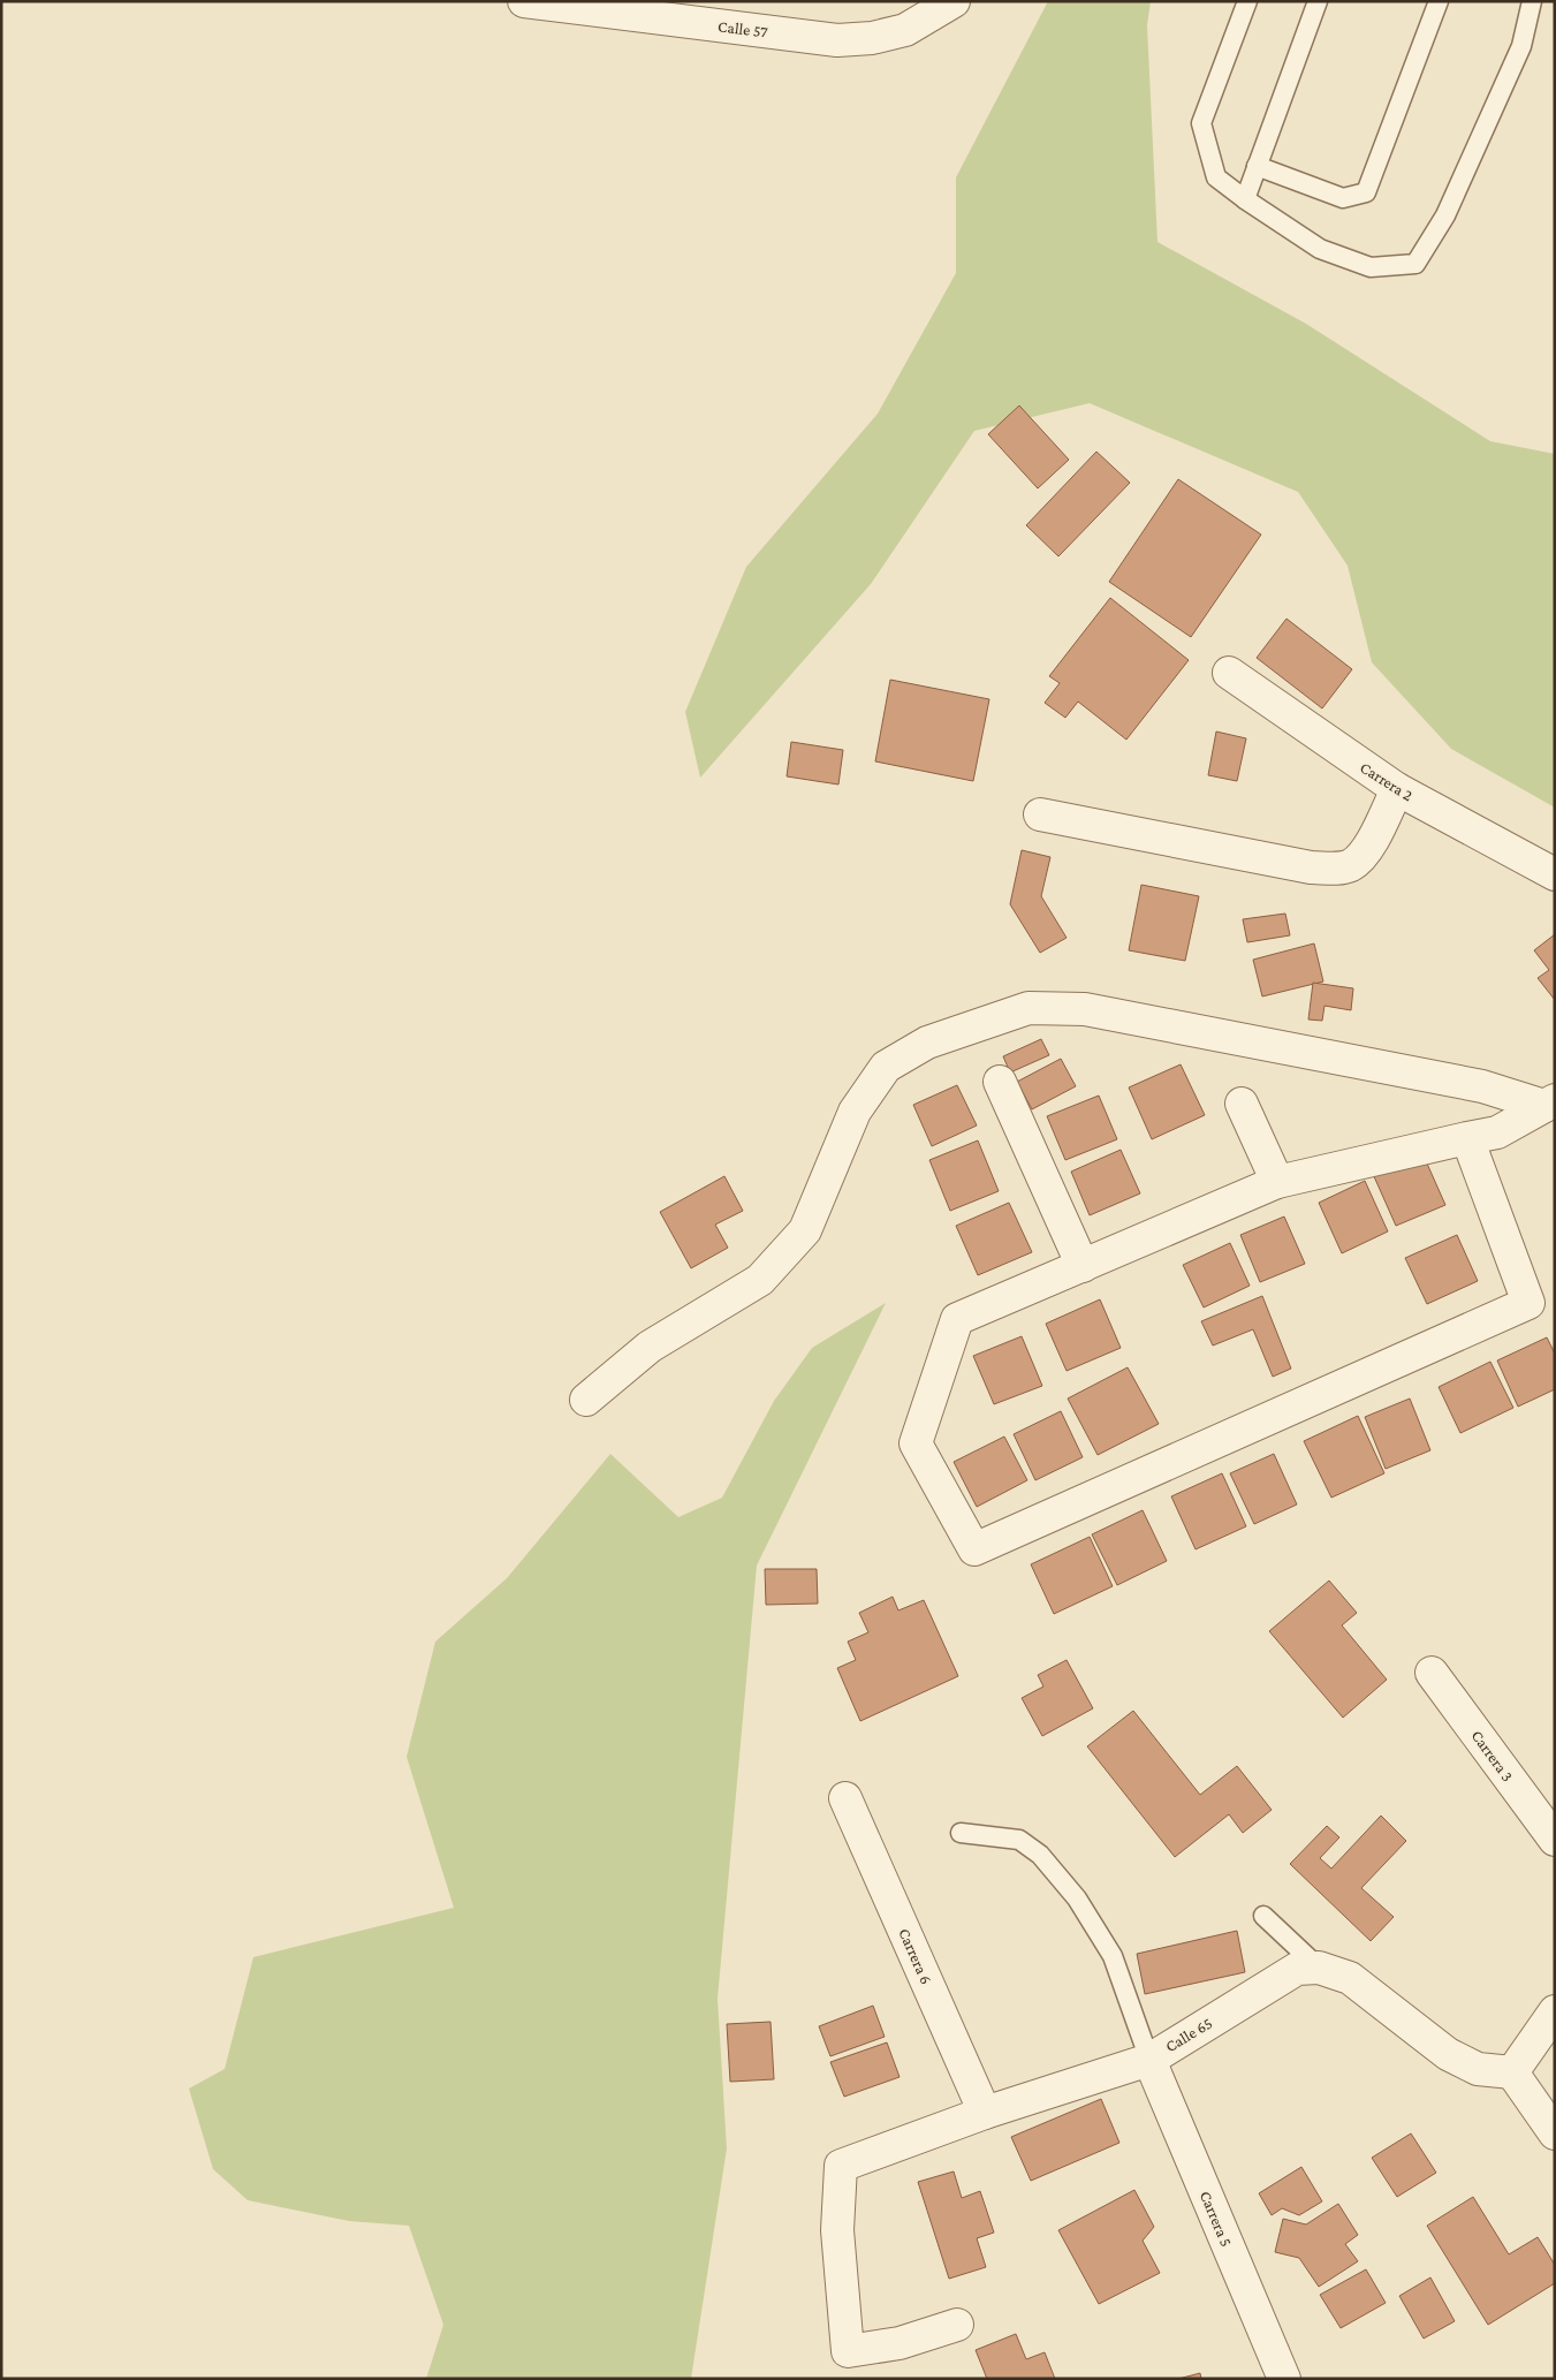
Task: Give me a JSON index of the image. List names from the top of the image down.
{
  "streets": {
    "street": [
      "Calle 57",
      "Carrera 2",
      "Carrera 3",
      "Carrera 6",
      "Calle 65",
      "Carrera 5"
    ]
  },
  "crossings": [
    ["Carrera 6", "Calle 65"],
    ["Calle 65", "Carrera 5"]
  ]
}
